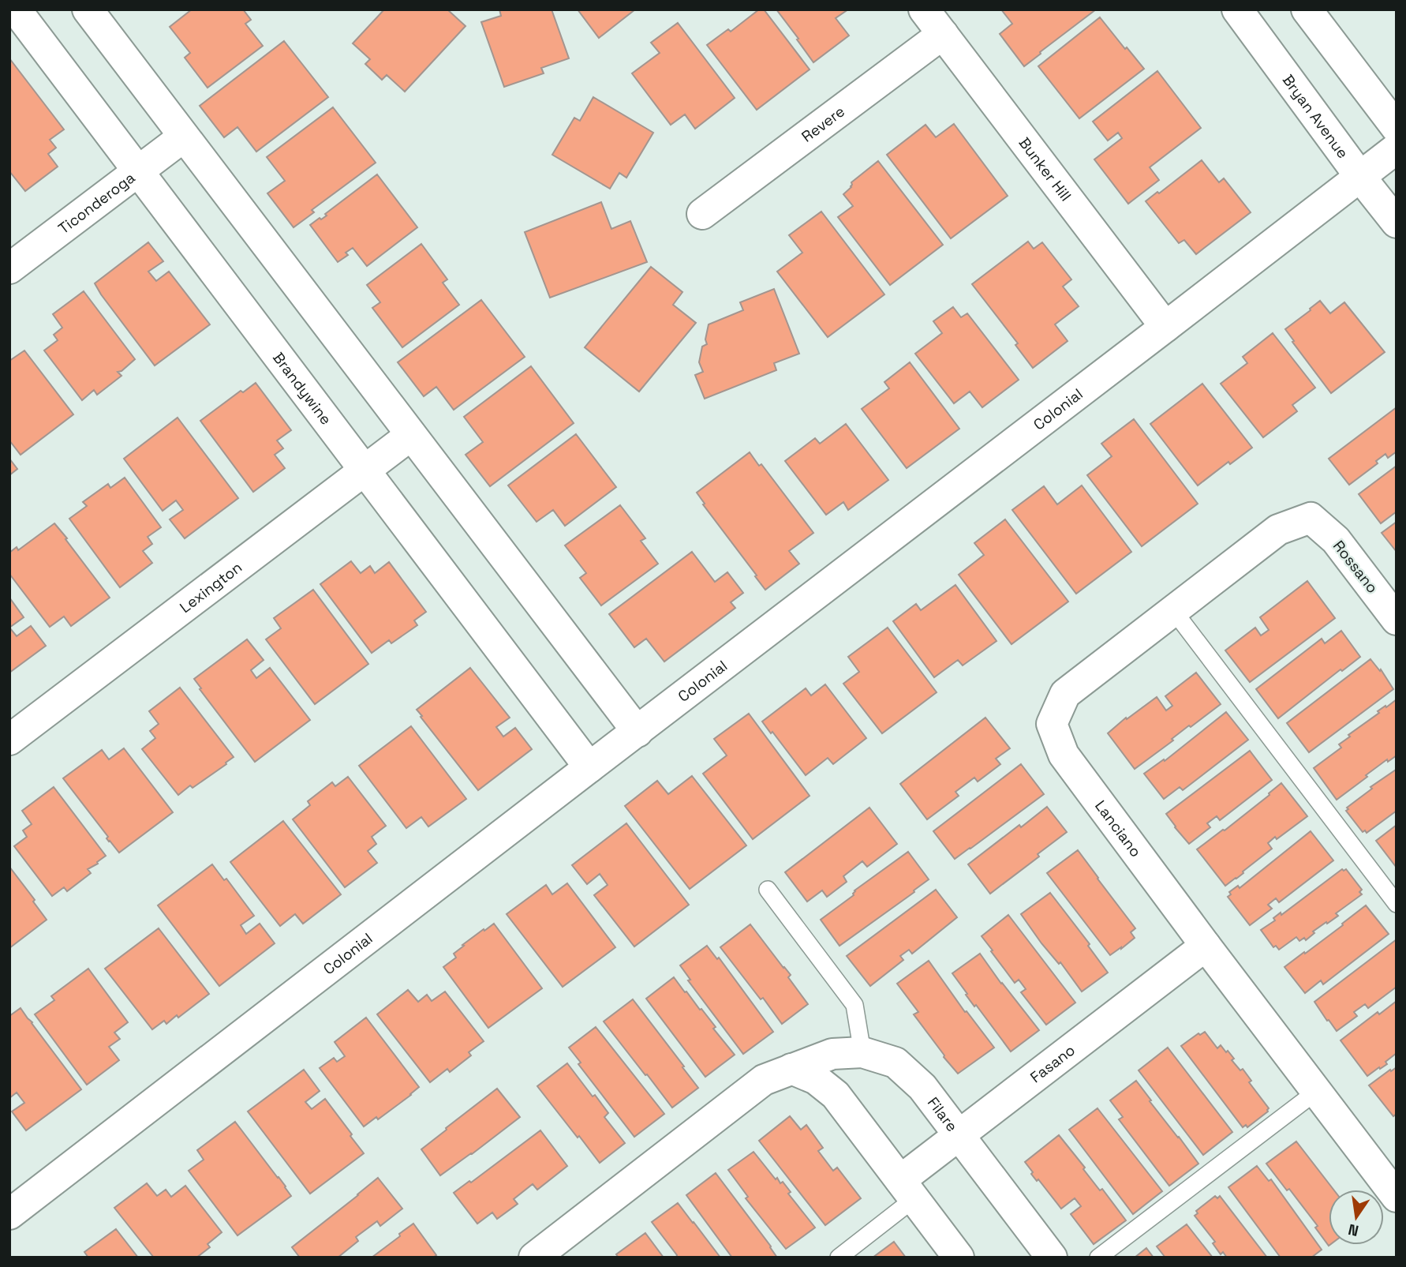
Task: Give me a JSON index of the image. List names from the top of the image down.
{
  "streets": {
    "street": [
      "Bryan Avenue",
      "Revere",
      "Bunker Hill",
      "Ticonderoga",
      "Brandywine",
      "Colonial",
      "Rossano",
      "Lexington",
      "Lanciano",
      "Fasano",
      "Filare"
    ]
  },
  "crossings": [
    ["Bryan Avenue", "Colonial"],
    ["Revere", "Bunker Hill"],
    ["Bunker Hill", "Colonial"],
    ["Ticonderoga", "Brandywine"],
    ["Brandywine", "Colonial"],
    ["Brandywine", "Lexington"],
    ["Rossano", "Lanciano"],
    ["Lanciano", "Fasano"],
    ["Fasano", "Filare"]
  ],
  "north": "bottom"
}
